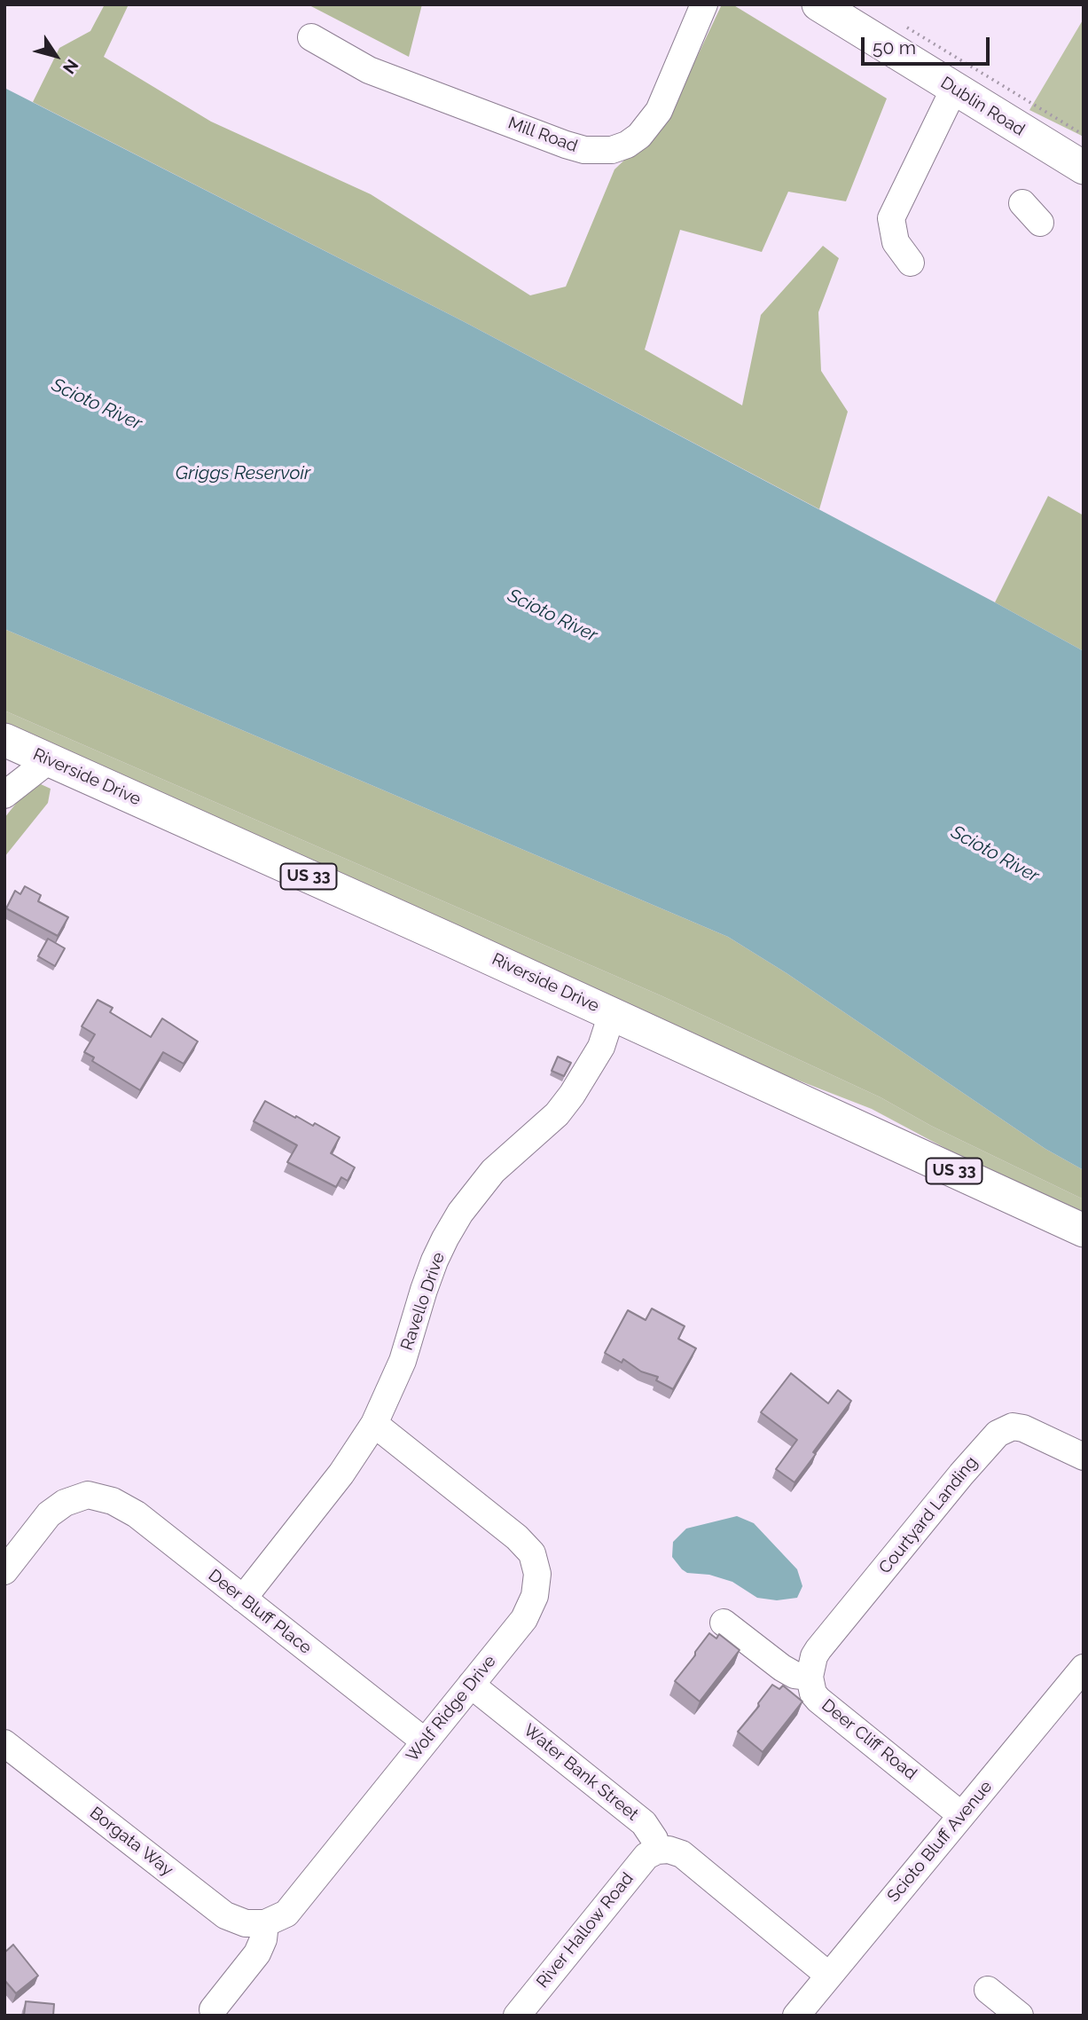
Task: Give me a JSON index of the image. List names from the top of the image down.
{
  "streets": {
    "main road": ["Dublin Road", "Riverside Drive", "US 33"],
    "street": [
      "Mill Road",
      "Ravello Drive",
      "Courtyard Landing",
      "Deer Bluff Place",
      "Wolf Ridge Drive",
      "Deer Cliff Road",
      "Water Bank Street",
      "Borgata Way",
      "Scioto Bluff Avenue",
      "River Hallow Road"
    ]
  },
  "crossings": [
    ["Riverside Drive", "Ravello Drive"],
    ["Ravello Drive", "Deer Bluff Place"],
    ["Ravello Drive", "Wolf Ridge Drive"],
    ["Courtyard Landing", "Deer Cliff Road"],
    ["Deer Bluff Place", "Wolf Ridge Drive"],
    ["Wolf Ridge Drive", "Water Bank Street"],
    ["Wolf Ridge Drive", "Borgata Way"],
    ["Deer Cliff Road", "Scioto Bluff Avenue"],
    ["Water Bank Street", "River Hallow Road"]
  ],
  "water": ["Scioto River", "Griggs Reservoir"],
  "scale_bar": "50 m",
  "north": "bottom right"
}
